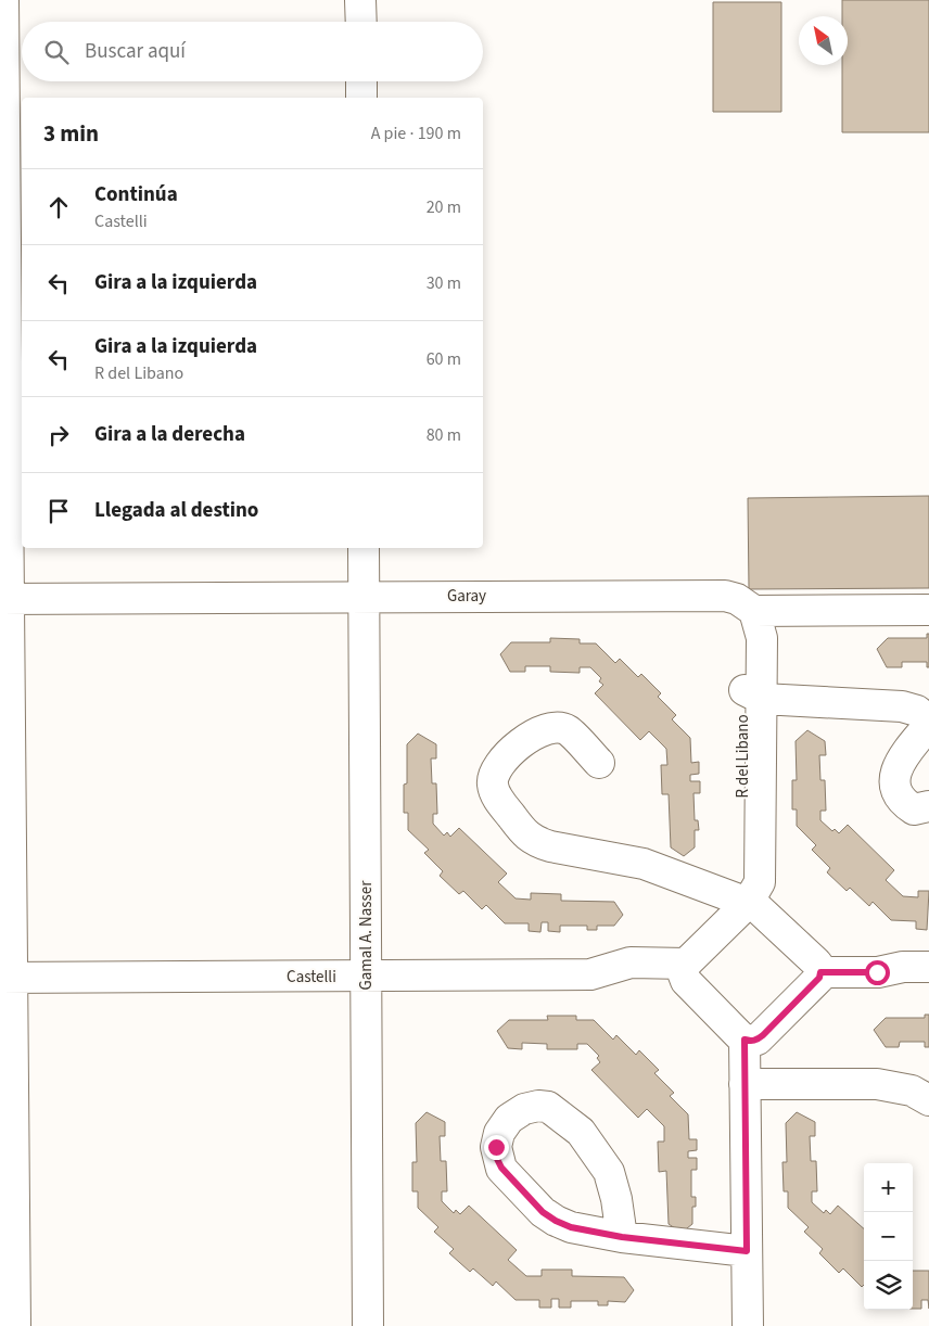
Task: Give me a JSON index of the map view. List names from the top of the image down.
{
  "streets": {
    "street": [
      "Garay",
      "R del Libano",
      "Gamal A. Nasser",
      "Castelli"
    ]
  },
  "crossings": [
    ["Garay", "R del Libano"],
    ["Garay", "Gamal A. Nasser"],
    ["Gamal A. Nasser", "Castelli"]
  ],
  "north": "top left",
  "page": {
    "search": "Buscar aquí",
    "heading": ["3 min", "A pie · 190 m"],
    "list": [
      ["Continúa", "Castelli", "20 m"],
      ["Gira a la izquierda", "30 m"],
      ["Gira a la izquierda", "R del Libano", "60 m"],
      ["Gira a la derecha", "80 m"],
      "Llegada al destino"
    ],
    "map_buttons": ["+", "−"]
  }
}
